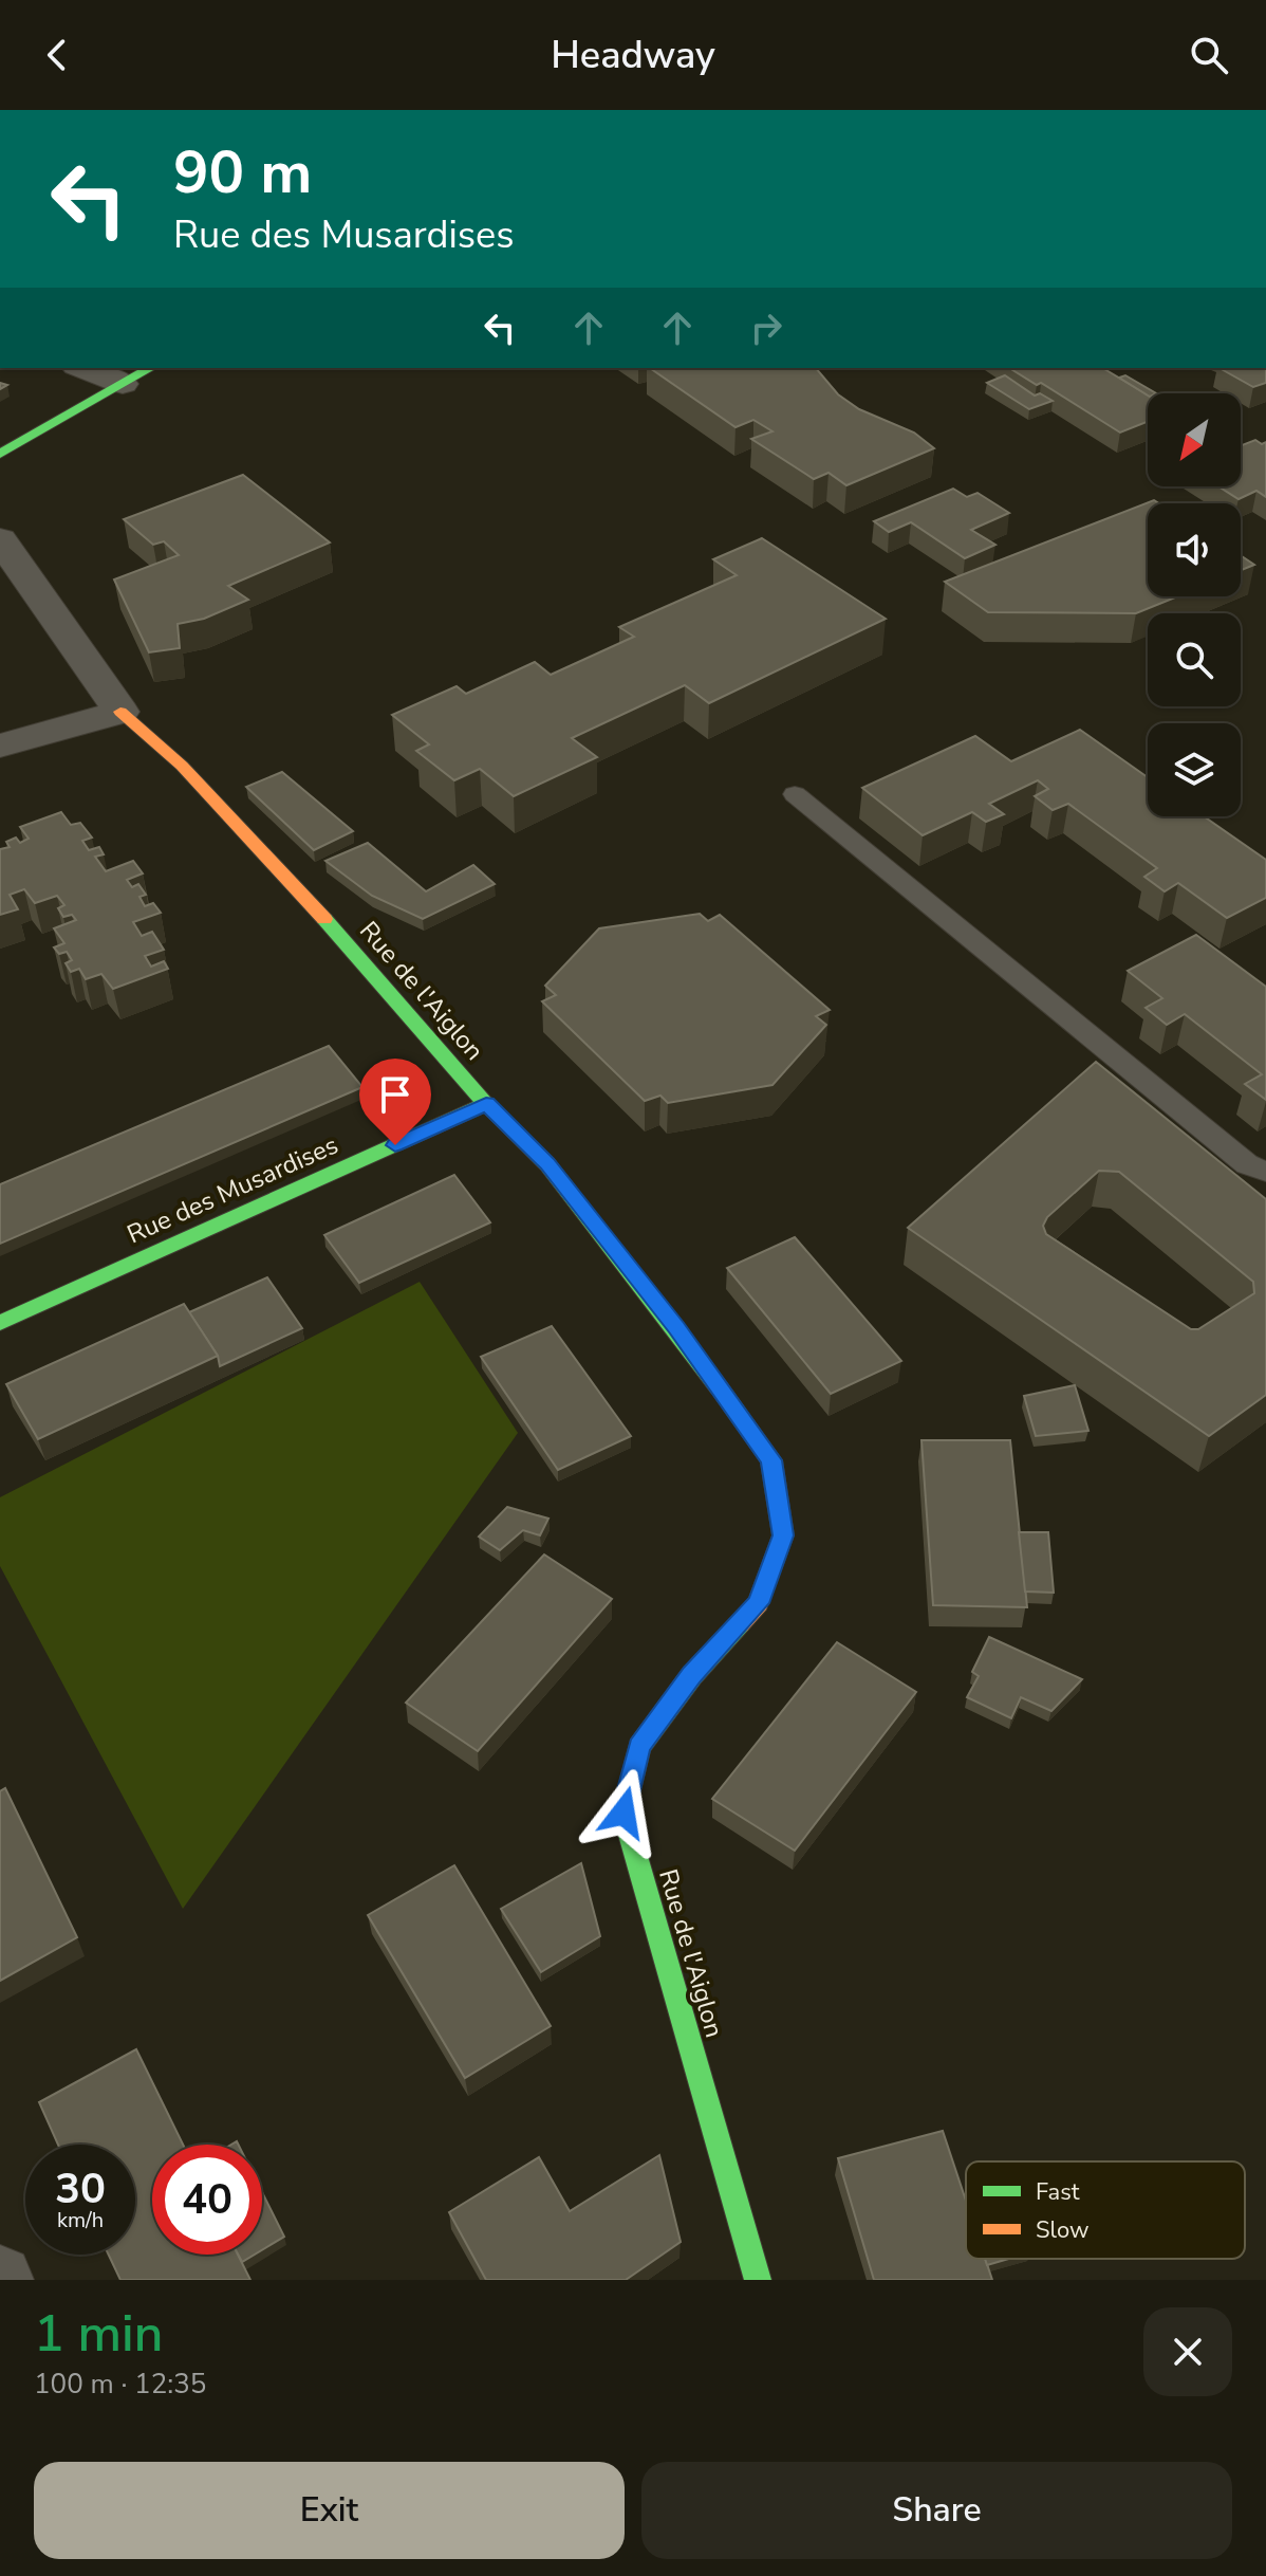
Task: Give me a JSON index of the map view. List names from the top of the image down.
{
  "streets": {
    "street": ["Rue de l'Aiglon", "Rue des Musardises"]
  },
  "crossings": [
    ["Rue de l'Aiglon", "Rue des Musardises"]
  ],
  "legend": ["Fast", "Slow"],
  "north": "bottom left",
  "page": {
    "header": "Headway",
    "turn": ["90 m", "Rue des Musardises"],
    "speed": "30 km/h",
    "limit": "40",
    "heading": ["1 min", "100 m · 12:35"],
    "buttons": ["Exit", "Share"]
  }
}
